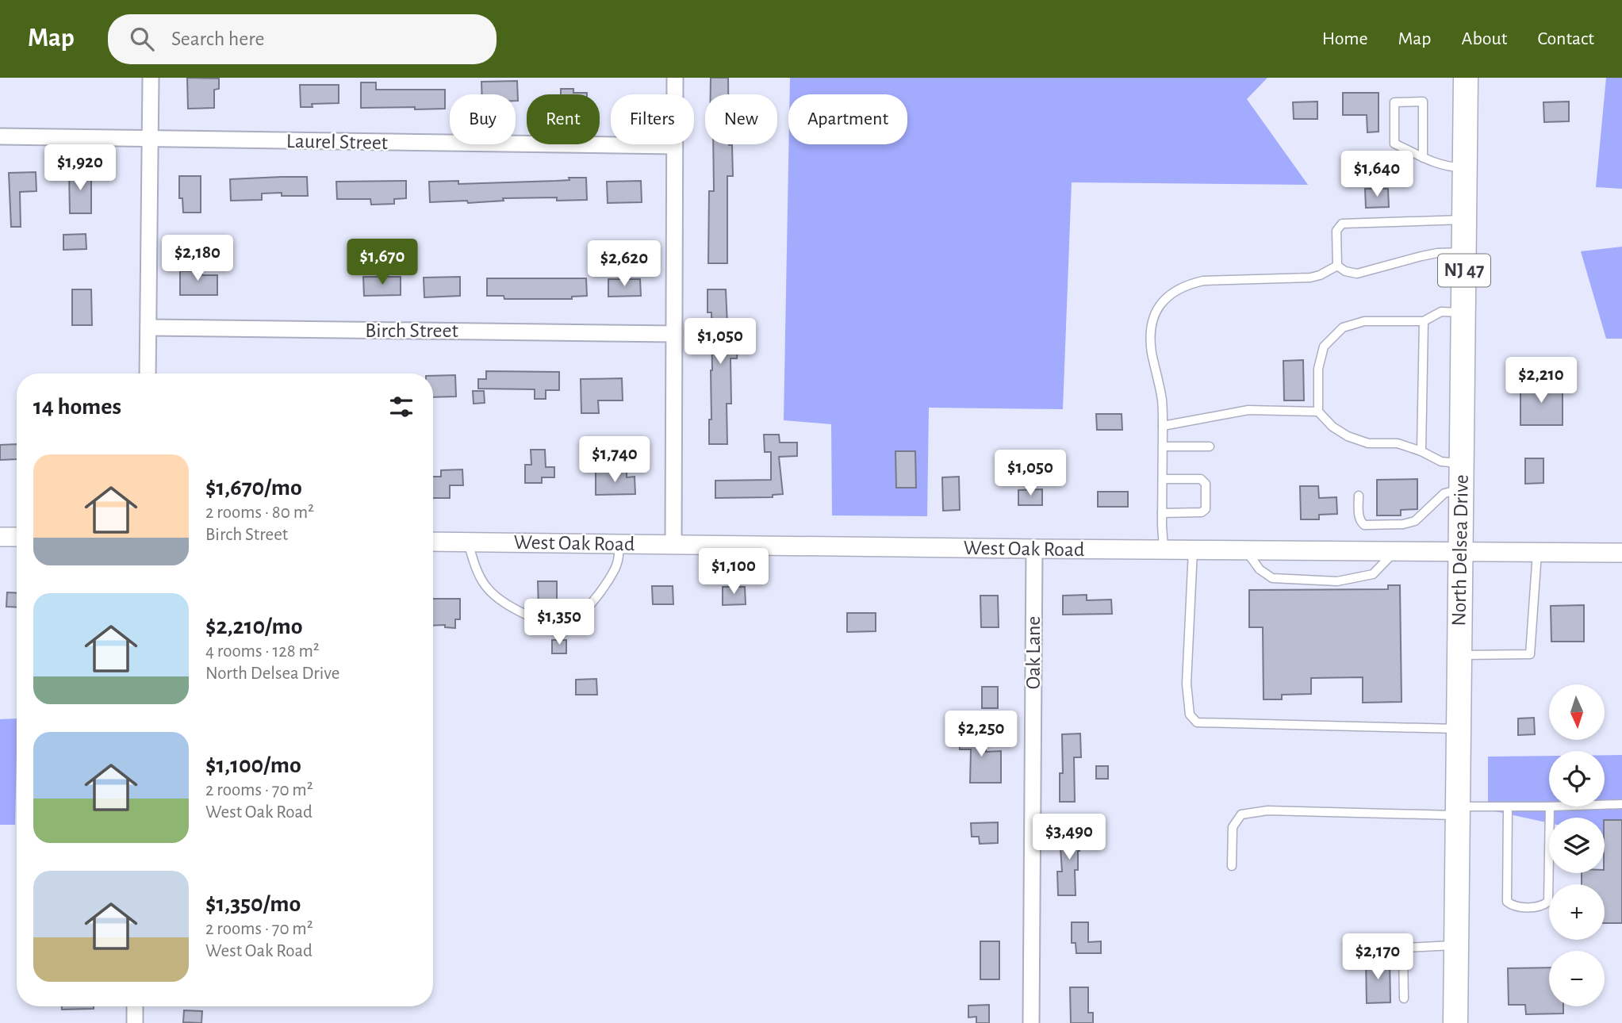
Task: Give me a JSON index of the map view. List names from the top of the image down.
{
  "streets": {
    "main road": ["NJ 47", "North Delsea Drive"],
    "street": [
      "Laurel Street",
      "Birch Street",
      "West Oak Road",
      "Oak Lane"
    ]
  },
  "crossings": [
    ["West Oak Road", "North Delsea Drive"],
    ["West Oak Road", "Oak Lane"]
  ],
  "north": "bottom",
  "page": {
    "header": "Map",
    "search": "Search here",
    "nav": [
      "Home",
      "Map",
      "About",
      "Contact"
    ],
    "chip": [
      "Buy",
      "Rent",
      "Filters",
      "New",
      "Apartment"
    ],
    "price": [
      "$1,920",
      "$1,640",
      "$2,180",
      "$1,670",
      "$2,620",
      "$1,050",
      "$2,210",
      "$1,740",
      "$1,050",
      "$1,100",
      "$1,350",
      "$2,250",
      "$3,490",
      "$2,170"
    ],
    "heading": "14 homes",
    "list": [
      {
        "name": "$1,670/mo",
        "note": "2 rooms · 80 m² · Birch Street"
      },
      {
        "name": "$2,210/mo",
        "note": "4 rooms · 128 m² · North Delsea Drive"
      },
      {
        "name": "$1,100/mo",
        "note": "2 rooms · 70 m² · West Oak Road"
      },
      {
        "name": "$1,350/mo",
        "note": "2 rooms · 70 m² · West Oak Road"
      }
    ],
    "map_buttons": ["+", "−"]
  }
}
